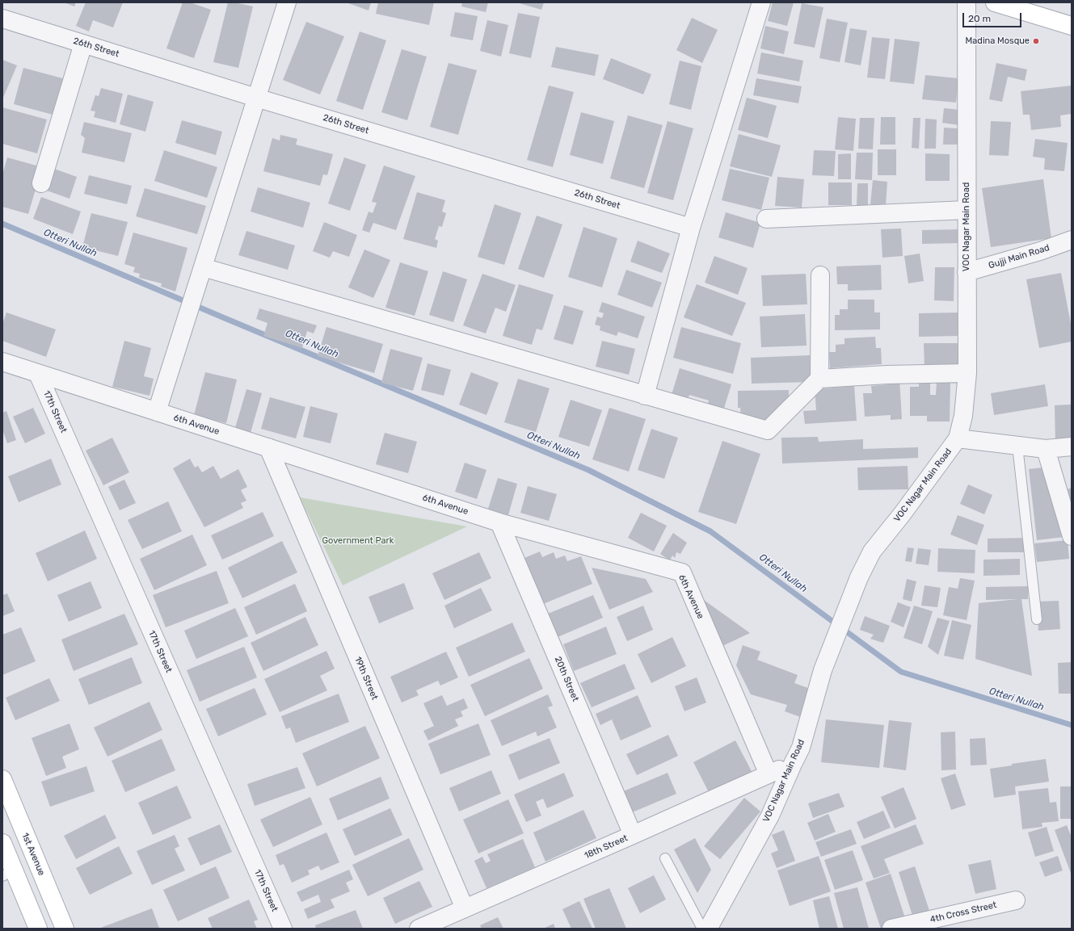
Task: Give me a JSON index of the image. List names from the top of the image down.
{
  "streets": {
    "street": [
      "26th Street",
      "VOC Nagar Main Road",
      "Gujji Main Road",
      "17th Street",
      "6th Avenue",
      "19th Street",
      "20th Street",
      "18th Street",
      "1st Avenue",
      "4th Cross Street"
    ]
  },
  "crossings": [
    ["VOC Nagar Main Road", "Gujji Main Road"],
    ["VOC Nagar Main Road", "18th Street"],
    ["17th Street", "6th Avenue"],
    ["6th Avenue", "19th Street"],
    ["6th Avenue", "20th Street"],
    ["6th Avenue", "18th Street"],
    ["19th Street", "18th Street"],
    ["20th Street", "18th Street"]
  ],
  "water": ["Otteri Nullah"],
  "parks": ["Government Park"],
  "places": ["Madina Mosque"],
  "scale_bar": "20 m"
}
